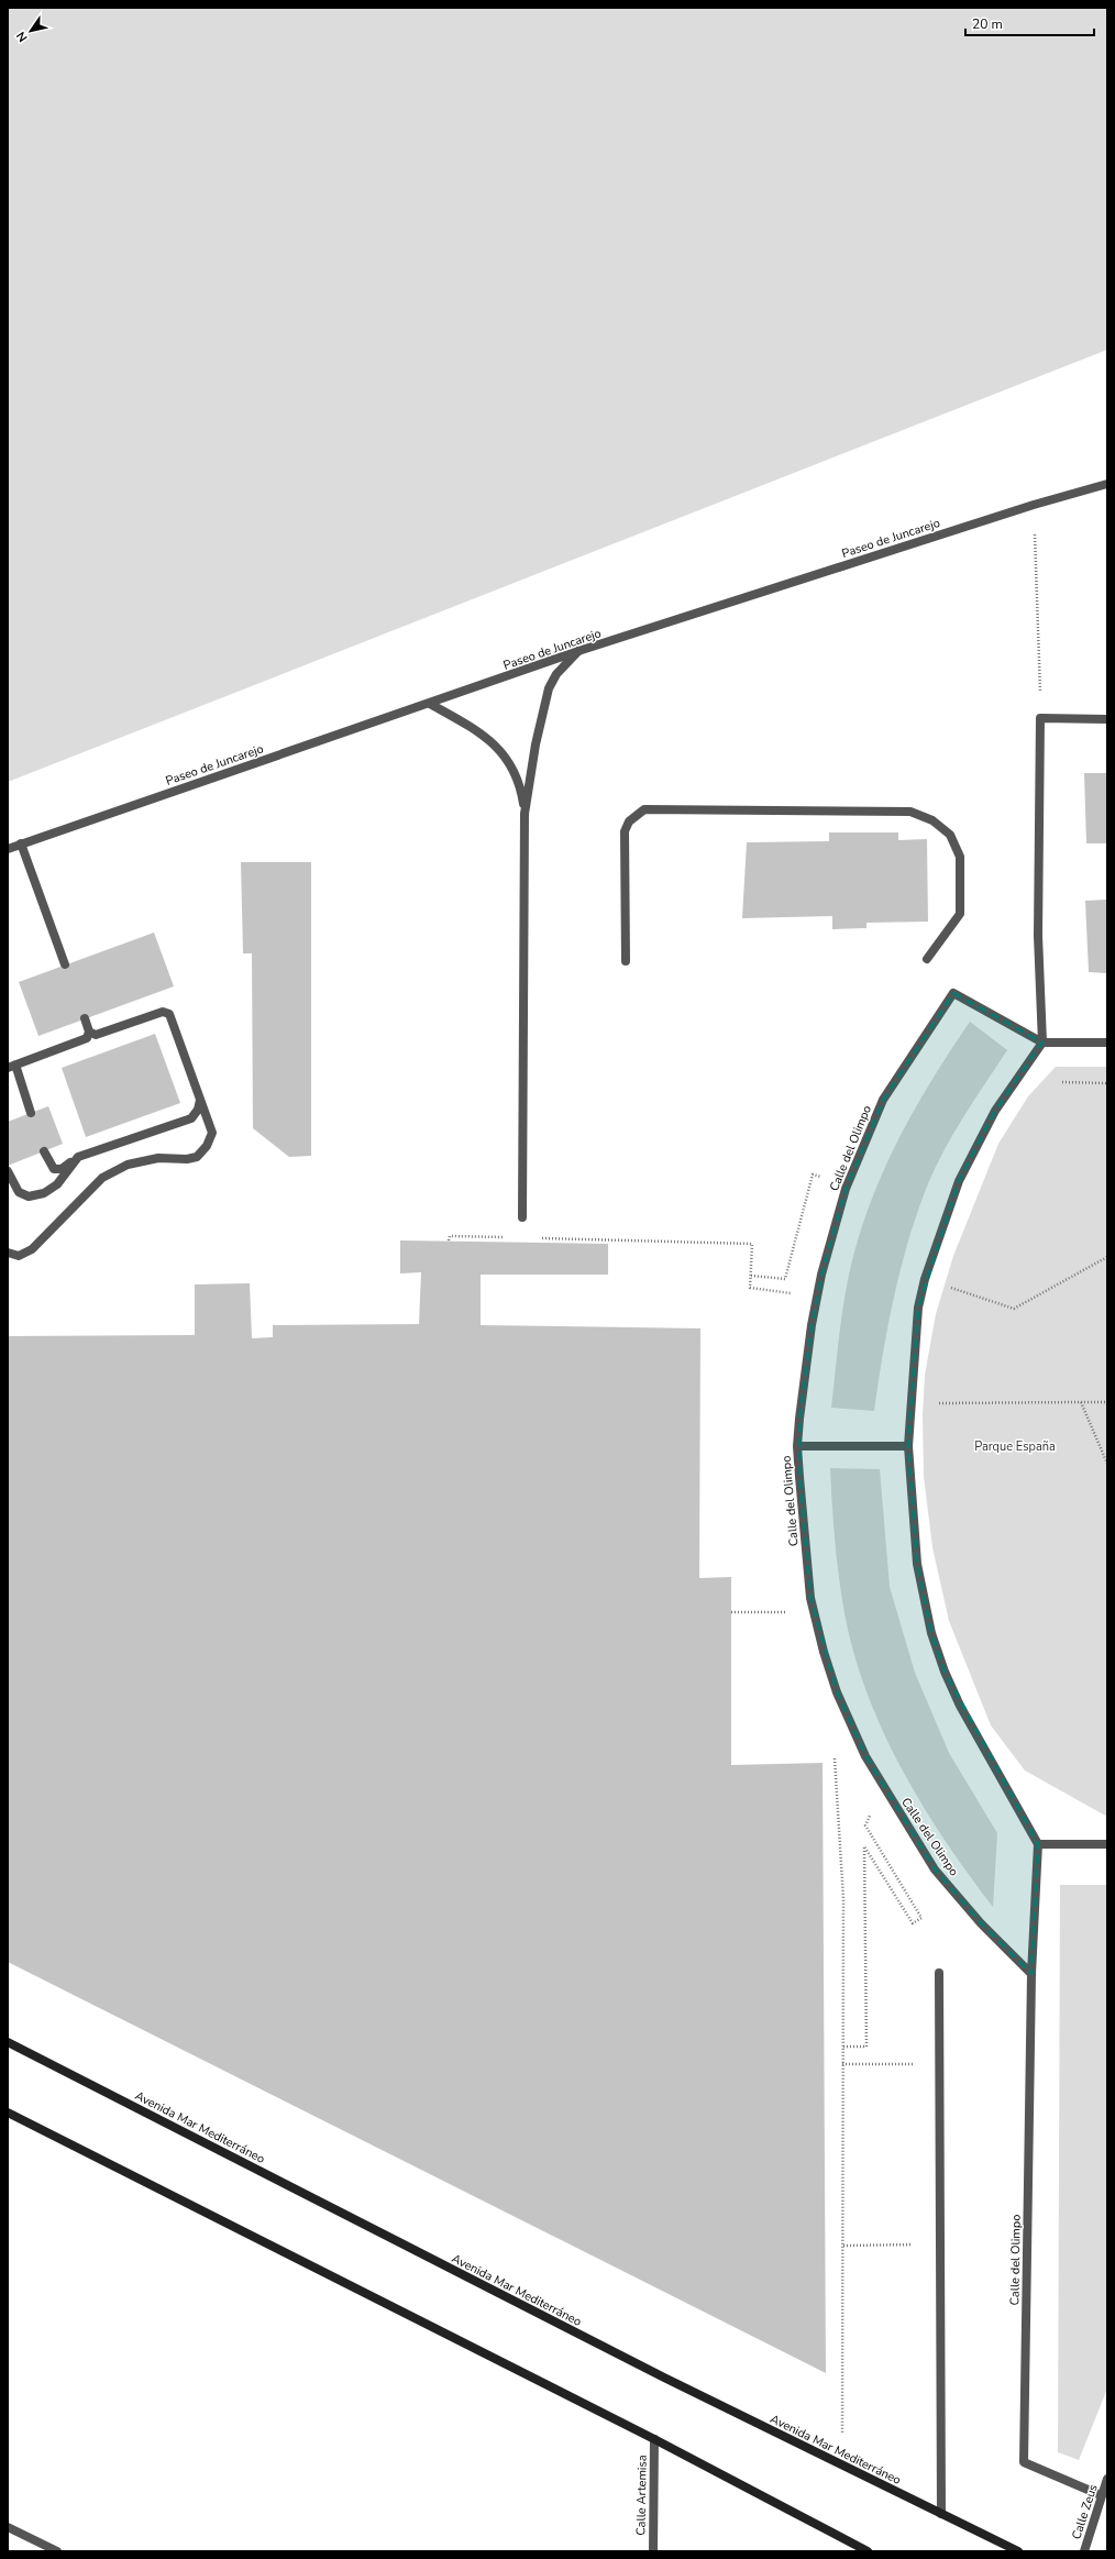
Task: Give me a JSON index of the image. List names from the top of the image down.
{
  "streets": {
    "street": [
      "Paseo de Juncarejo",
      "Calle del Olimpo",
      "Avenida Mar Mediterráneo",
      "Calle Artemisa",
      "Calle Zeus"
    ]
  },
  "crossings": [
    ["Calle del Olimpo", "Calle Zeus"]
  ],
  "parks": ["Parque España"],
  "scale_bar": "20 m",
  "north": "bottom left"
}
